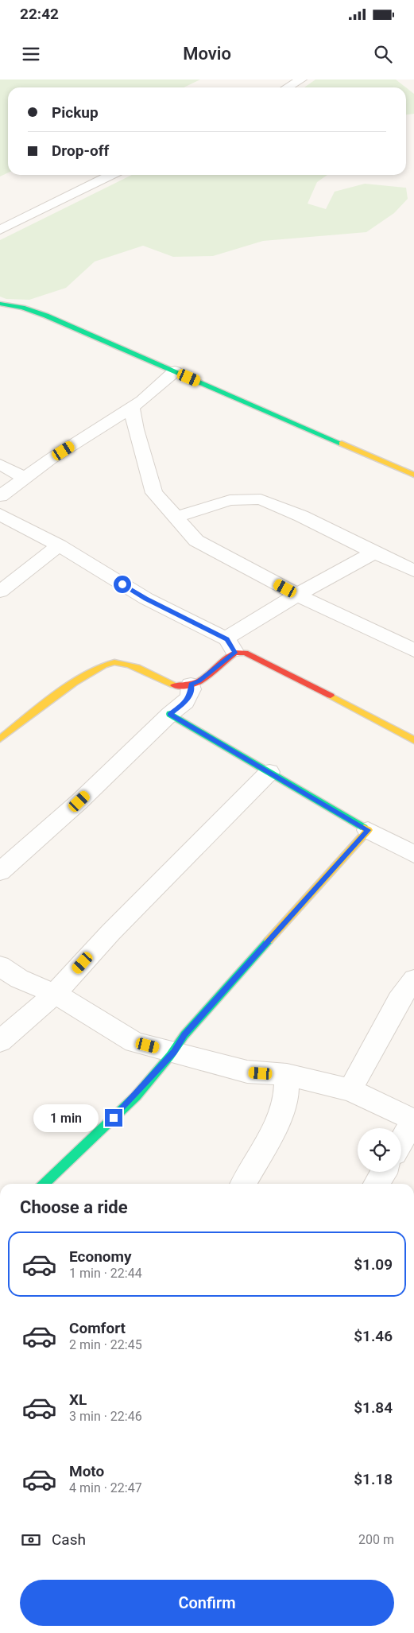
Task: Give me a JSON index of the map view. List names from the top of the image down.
{
  "page": {
    "status": "22:42",
    "header": "Movio",
    "banner": ["Pickup", "Drop-off"],
    "bubble": "1 min",
    "heading": "Choose a ride",
    "list": [
      {
        "name": "Economy",
        "note": "1 min · 22:44",
        "value": "$1.09"
      },
      {
        "name": "Comfort",
        "note": "2 min · 22:45",
        "value": "$1.46"
      },
      {
        "name": "XL",
        "note": "3 min · 22:46",
        "value": "$1.84"
      },
      {
        "name": "Moto",
        "note": "4 min · 22:47",
        "value": "$1.18"
      }
    ],
    "pay": ["Cash", "200 m"],
    "buttons": "Confirm"
  }
}
